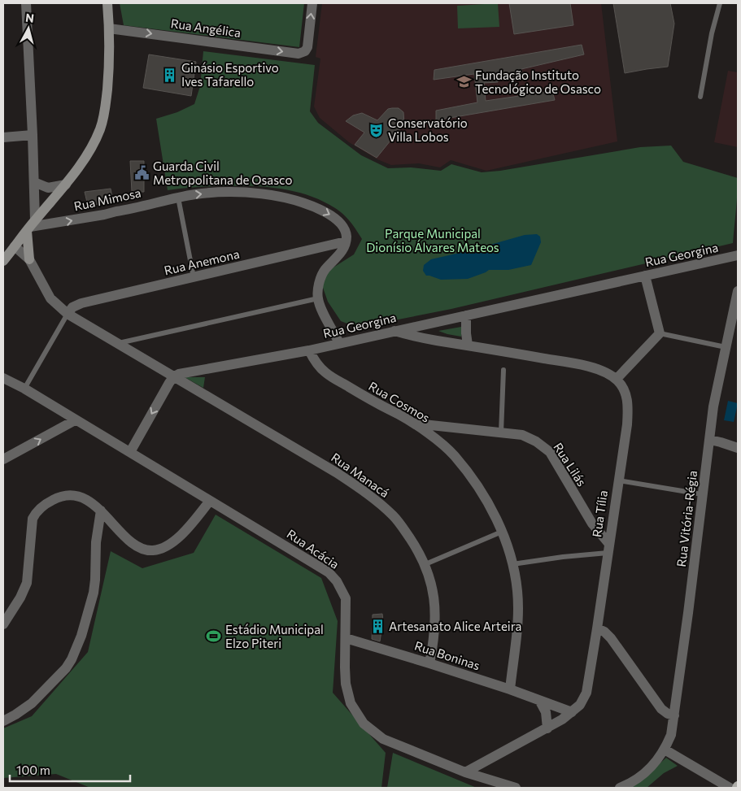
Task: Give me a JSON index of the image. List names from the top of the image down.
{
  "streets": {
    "street": [
      "Rua Angélica",
      "Rua Mimosa",
      "Rua Georgina",
      "Rua Anemona",
      "Rua Cosmos",
      "Rua Lilás",
      "Rua Manacá",
      "Rua Tília",
      "Rua Vitória-Régia",
      "Rua Acácia",
      "Rua Boninas"
    ]
  },
  "crossings": [
    ["Rua Mimosa", "Rua Anemona"],
    ["Rua Georgina", "Rua Cosmos"],
    ["Rua Georgina", "Rua Manacá"],
    ["Rua Cosmos", "Rua Lilás"],
    ["Rua Cosmos", "Rua Boninas"],
    ["Rua Lilás", "Rua Tília"],
    ["Rua Manacá", "Rua Boninas"],
    ["Rua Tília", "Rua Acácia"],
    ["Rua Tília", "Rua Boninas"],
    ["Rua Acácia", "Rua Boninas"]
  ],
  "one_way": ["Rua Angélica", "Rua Mimosa"],
  "parks": ["Parque Municipal Dionísio Álvares Mateos"],
  "places": {
    "building": ["Ginásio Esportivo Ives Tafarello", "Artesanato Alice Arteira"],
    "school or university": ["Fundação Instituto Tecnológico de Osasco"],
    "theatre": ["Conservatório Villa Lobos"],
    "public building": ["Guarda Civil Metropolitana de Osasco"],
    "sports": ["Estádio Municipal Elzo Piteri"]
  },
  "scale_bar": "100 m",
  "north": "top"
}
